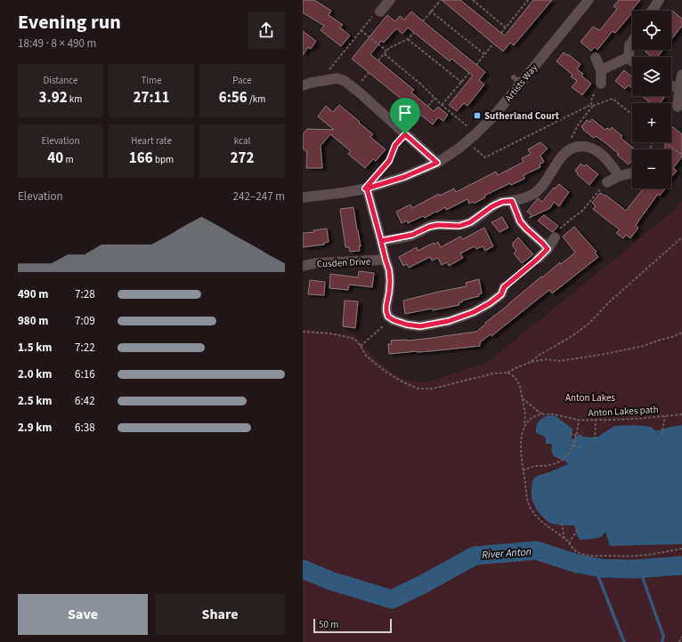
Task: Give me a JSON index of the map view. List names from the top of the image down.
{
  "streets": {
    "street": ["Artists Way", "Cusden Drive"],
    "path": ["Anton Lakes path"]
  },
  "crossings": [
    ["Artists Way", "Cusden Drive"]
  ],
  "water": ["River Anton"],
  "parks": ["Anton Lakes"],
  "places": {
    "transit": ["Sutherland Court"]
  },
  "scale_bar": "50 m",
  "page": {
    "heading": ["Evening run", "18:49 · 8 × 490 m"],
    "map_buttons": ["+", "−"],
    "stats": [
      ["Distance", "3.92 km"],
      ["Time", "27:11"],
      ["Pace", "6:56 /km"],
      ["Elevation", "40 m"],
      ["Heart rate", "166 bpm"],
      ["kcal", "272"]
    ],
    "chart": ["Elevation", "242–247 m"],
    "list": [
      {
        "name": "490 m",
        "note": "7:28"
      },
      {
        "name": "980 m",
        "note": "7:09"
      },
      {
        "name": "1.5 km",
        "note": "7:22"
      },
      {
        "name": "2.0 km",
        "note": "6:16"
      },
      {
        "name": "2.5 km",
        "note": "6:42"
      },
      {
        "name": "2.9 km",
        "note": "6:38"
      }
    ],
    "buttons": ["Save", "Share"],
    "scale": "50 m"
  }
}
